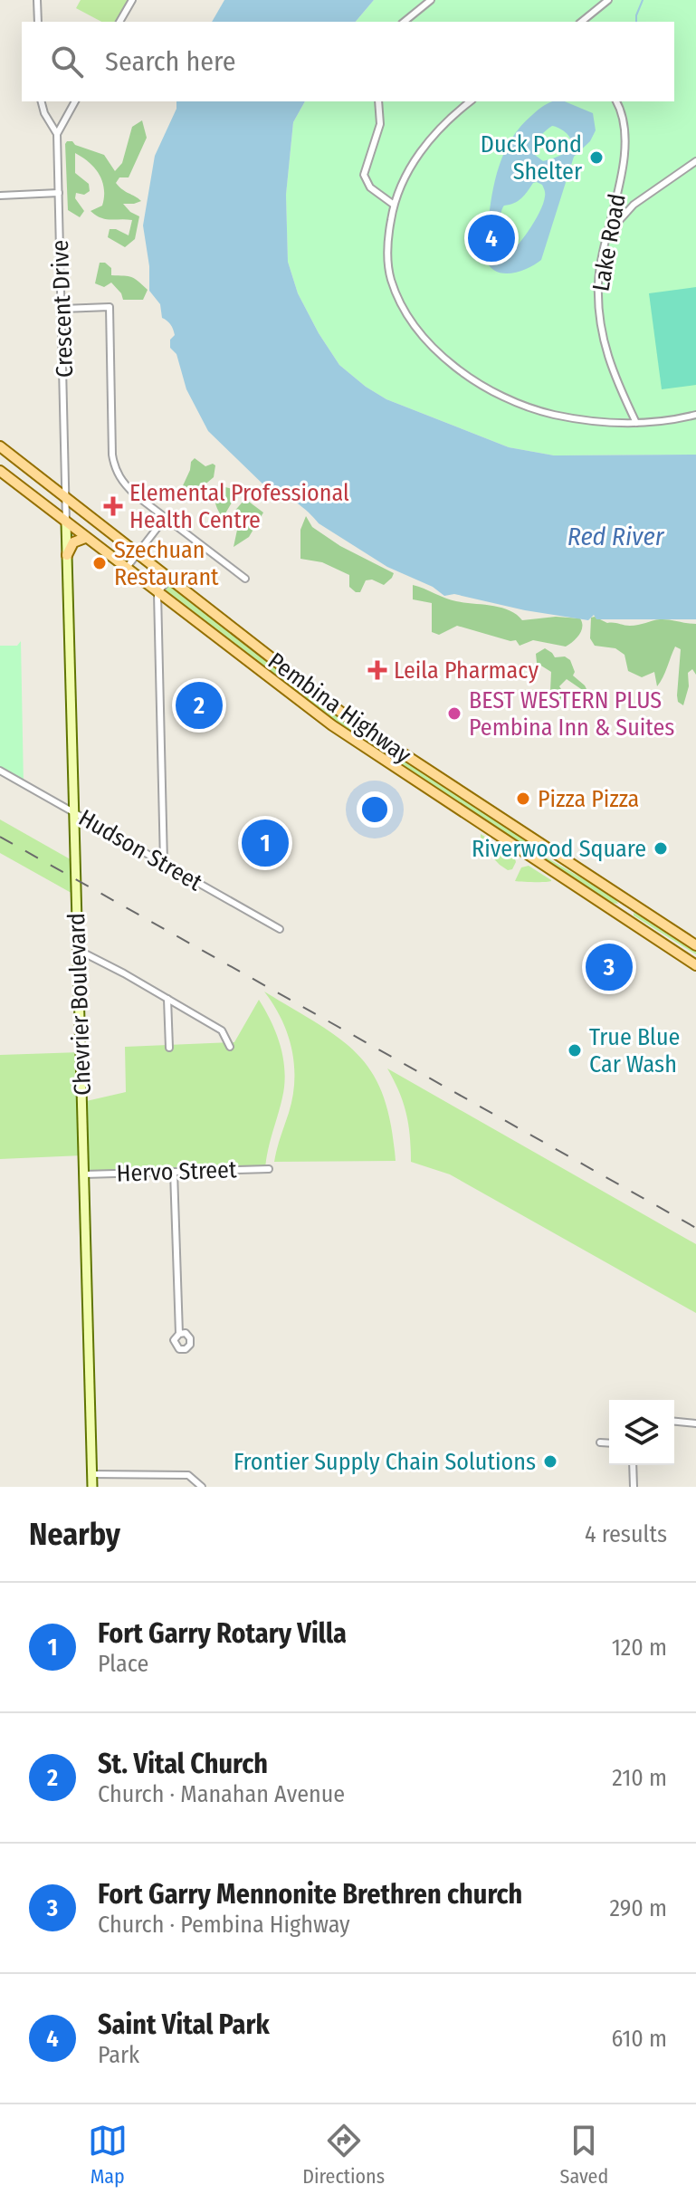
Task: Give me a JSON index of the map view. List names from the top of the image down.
{
  "streets": {
    "main road": ["Pembina Highway"],
    "street": [
      "Lake Road",
      "Crescent Drive",
      "Hudson Street",
      "Chevrier Boulevard",
      "Hervo Street"
    ]
  },
  "crossings": [
    ["Crescent Drive", "Pembina Highway"],
    ["Crescent Drive", "Chevrier Boulevard"],
    ["Pembina Highway", "Chevrier Boulevard"],
    ["Hudson Street", "Chevrier Boulevard"],
    ["Chevrier Boulevard", "Hervo Street"]
  ],
  "water": ["Red River"],
  "places": {
    "other": [
      "Duck Pond Shelter",
      "Szechuan Restaurant",
      "BEST WESTERN PLUS Pembina Inn & Suites",
      "Pizza Pizza",
      "Riverwood Square",
      "True Blue Car Wash",
      "Frontier Supply Chain Solutions"
    ],
    "health": ["Elemental Professional Health Centre", "Leila Pharmacy"]
  },
  "page": {
    "search": "Search here",
    "pins": [
      "4",
      "2",
      "1",
      "3"
    ],
    "heading": ["Nearby", "4 results"],
    "list": [
      {
        "mark": "1",
        "name": "Fort Garry Rotary Villa",
        "note": "Place",
        "value": "120 m"
      },
      {
        "mark": "2",
        "name": "St. Vital Church",
        "note": "Church · Manahan Avenue",
        "value": "210 m"
      },
      {
        "mark": "3",
        "name": "Fort Garry Mennonite Brethren church",
        "note": "Church · Pembina Highway",
        "value": "290 m"
      },
      {
        "mark": "4",
        "name": "Saint Vital Park",
        "note": "Park",
        "value": "610 m"
      }
    ],
    "nav": ["Map", "Directions", "Saved"]
  }
}
